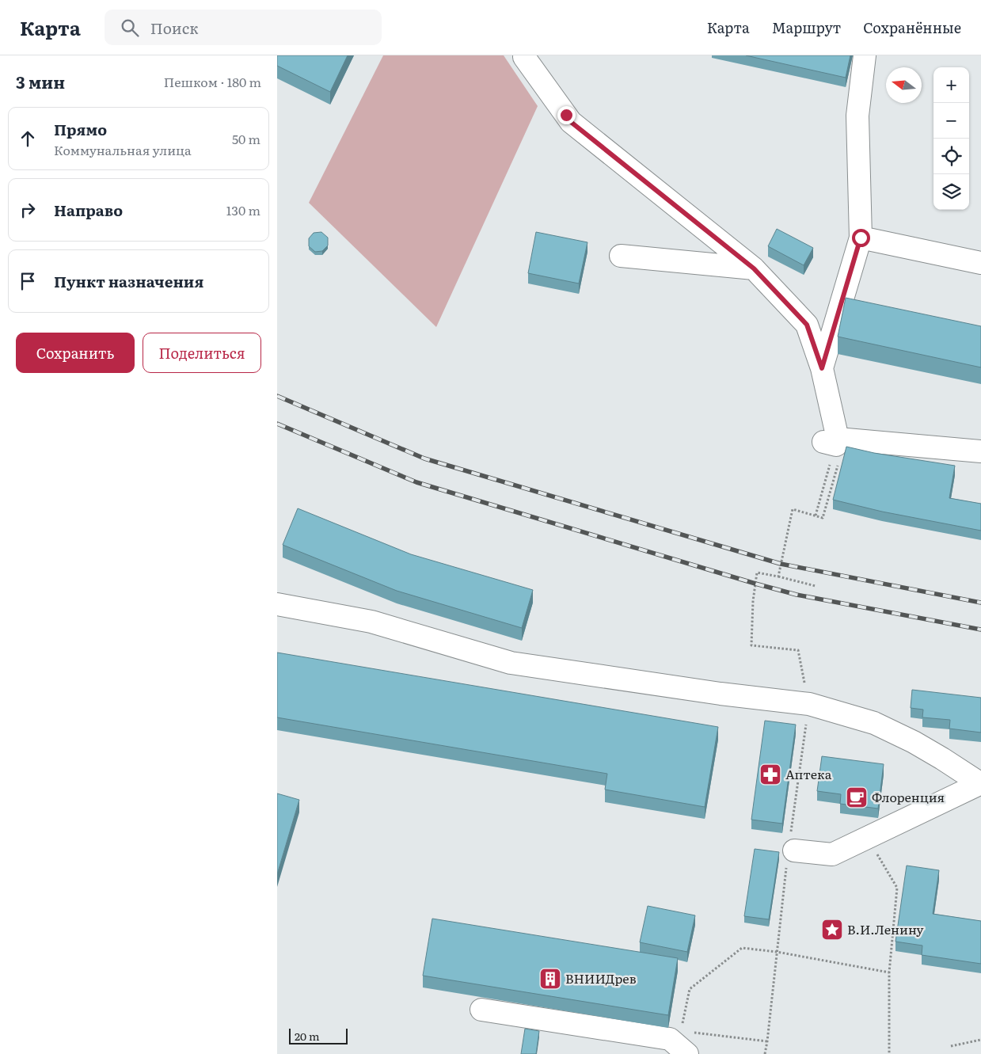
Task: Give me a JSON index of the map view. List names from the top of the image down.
{
  "places": {
    "pharmacy": ["Аптека"],
    "cafe": ["Флоренция"],
    "place": ["В.И.Ленину"],
    "building": ["ВНИИДрев"]
  },
  "scale_bar": "20 m",
  "north": "left",
  "page": {
    "header": "Карта",
    "search": "Поиск",
    "nav": ["Карта", "Маршрут", "Сохранённые"],
    "heading": ["3 мин", "Пешком · 180 m"],
    "map_buttons": ["+", "−"],
    "list": [
      ["Прямо", "Коммунальная улица", "50 m"],
      ["Направо", "130 m"],
      "Пункт назначения"
    ],
    "buttons": ["Сохранить", "Поделиться"],
    "scale": "20 m"
  }
}
